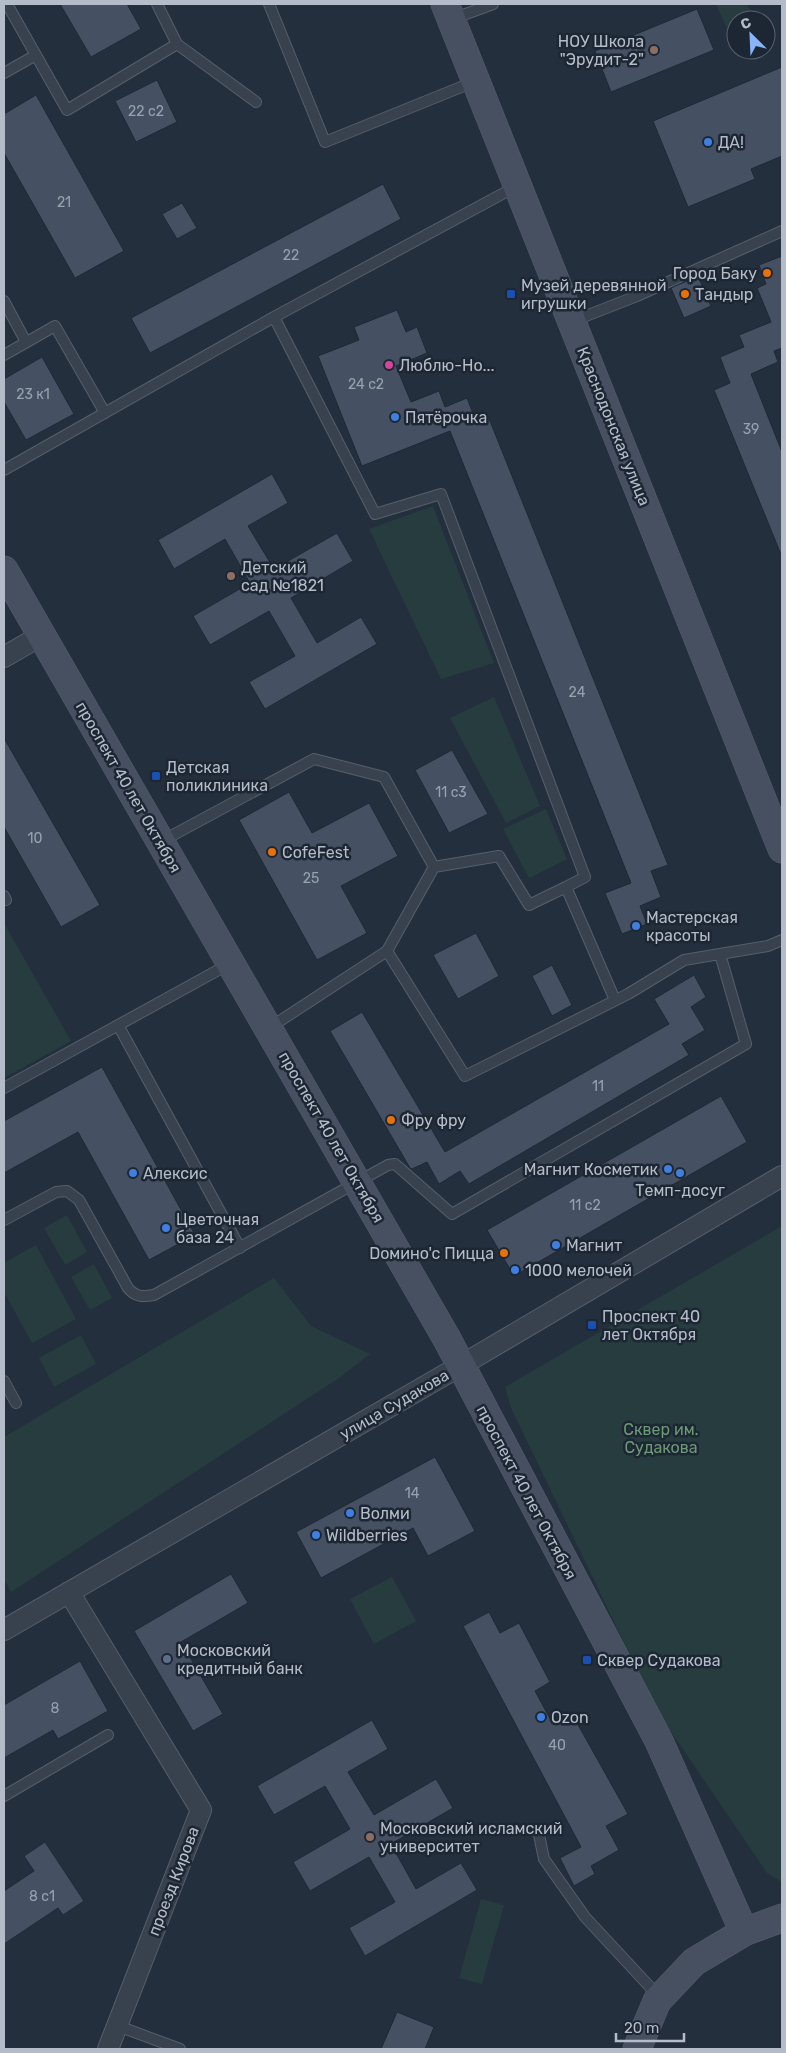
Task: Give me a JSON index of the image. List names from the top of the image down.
{
  "streets": {
    "street": [
      "Краснодонская улица",
      "проспект 40 лет Октября",
      "улица Судакова",
      "проезд Кирова"
    ]
  },
  "crossings": [
    ["проспект 40 лет Октября", "улица Судакова"],
    ["улица Судакова", "проезд Кирова"]
  ],
  "parks": ["Сквер им. Судакова"],
  "places": {
    "other": [
      "НОУ Школа \"Эрудит-2\"",
      "ДА!",
      "Город Баку",
      "Тандыр",
      "Люблю-Но...",
      "Пятёрочка",
      "Детский сад №1821",
      "CofeFest",
      "Мастерская красоты",
      "Фру фру",
      "Магнит Косметик",
      "Алексис",
      "Темп-досуг",
      "Цветочная база 24",
      "Магнит",
      "Dомино'с Пицца",
      "1000 мелочей",
      "Волми",
      "Wildberries",
      "Московский кредитный банк",
      "Ozon",
      "Московский исламский университет"
    ],
    "transit": [
      "Музей деревянной игрушки",
      "Детская поликлиника",
      "Проспект 40 лет Октября",
      "Сквер Судакова"
    ]
  },
  "house_numbers": [
    "22 с2",
    "21",
    "22",
    "24 с2",
    "23 к1",
    "39",
    "24",
    "11 с3",
    "10",
    "25",
    "11",
    "11 с2",
    "14",
    "8",
    "40",
    "8 с1"
  ],
  "scale_bar": "20 m",
  "north": "top left"
}
